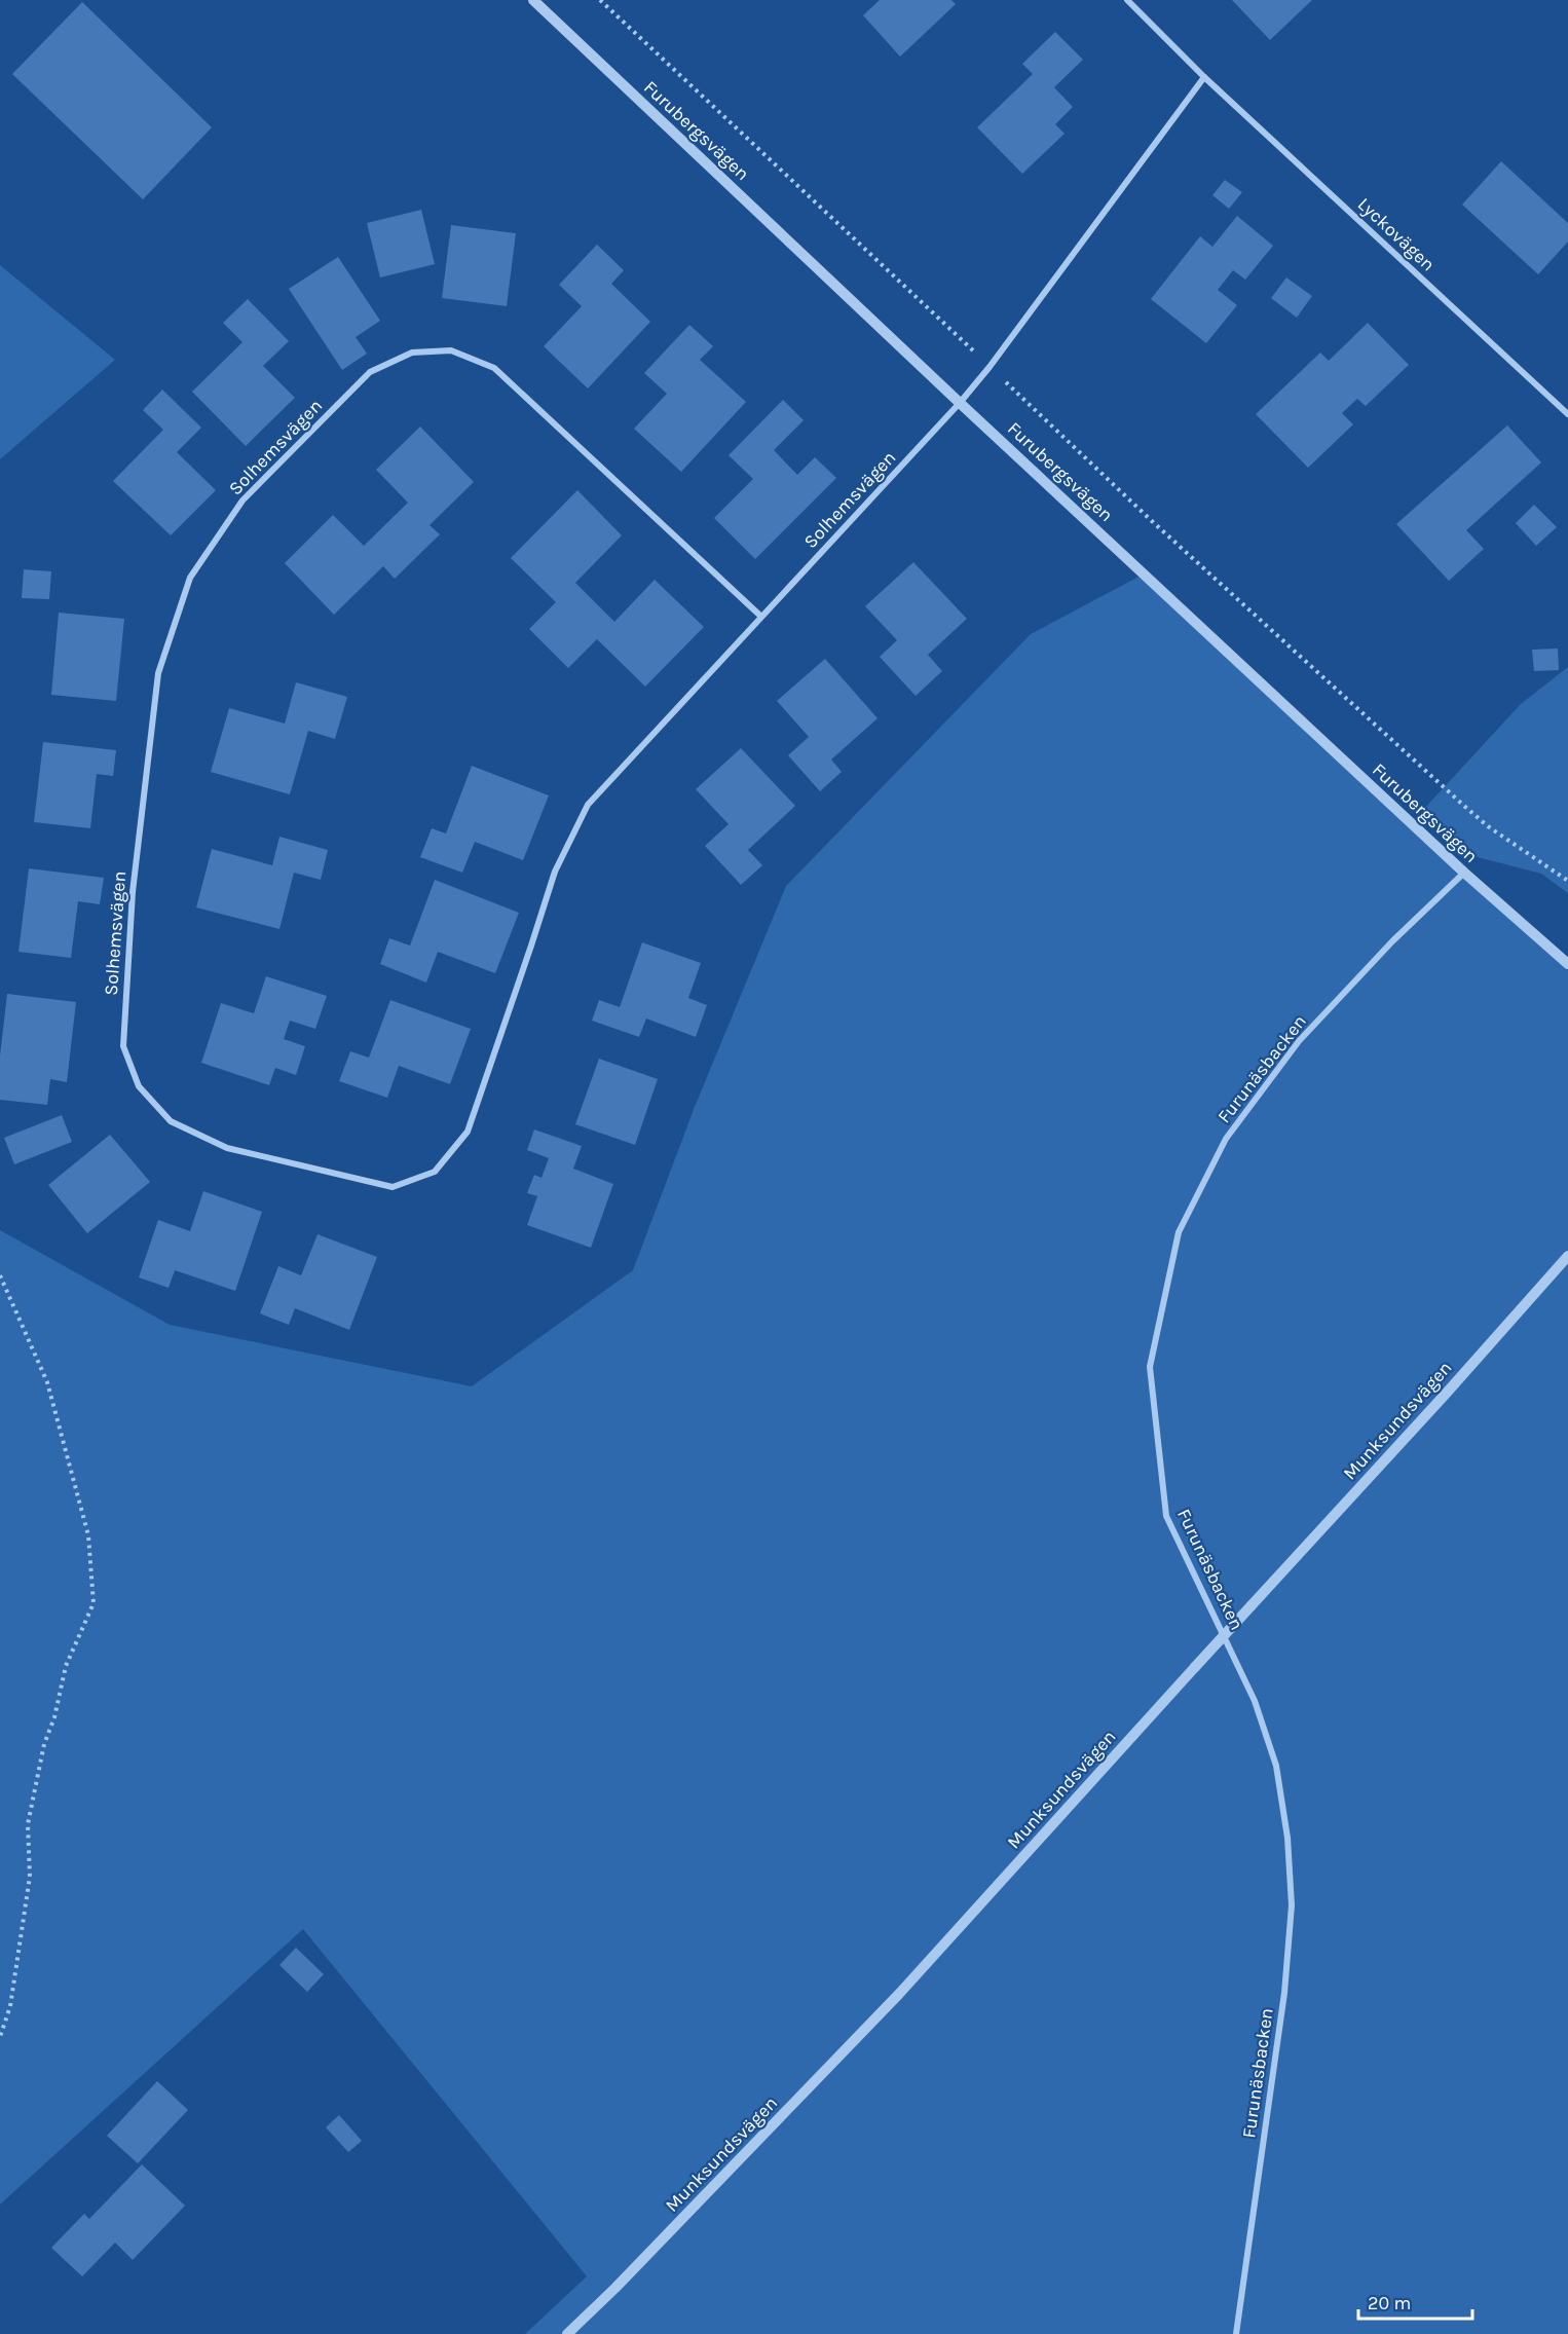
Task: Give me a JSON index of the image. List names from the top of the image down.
{
  "streets": {
    "street": [
      "Furubergsvägen",
      "Lyckovägen",
      "Solhemsvägen",
      "Furunäsbacken",
      "Munksundsvägen"
    ]
  },
  "crossings": [
    ["Furubergsvägen", "Solhemsvägen"],
    ["Furubergsvägen", "Furunäsbacken"]
  ],
  "scale_bar": "20 m"
}
